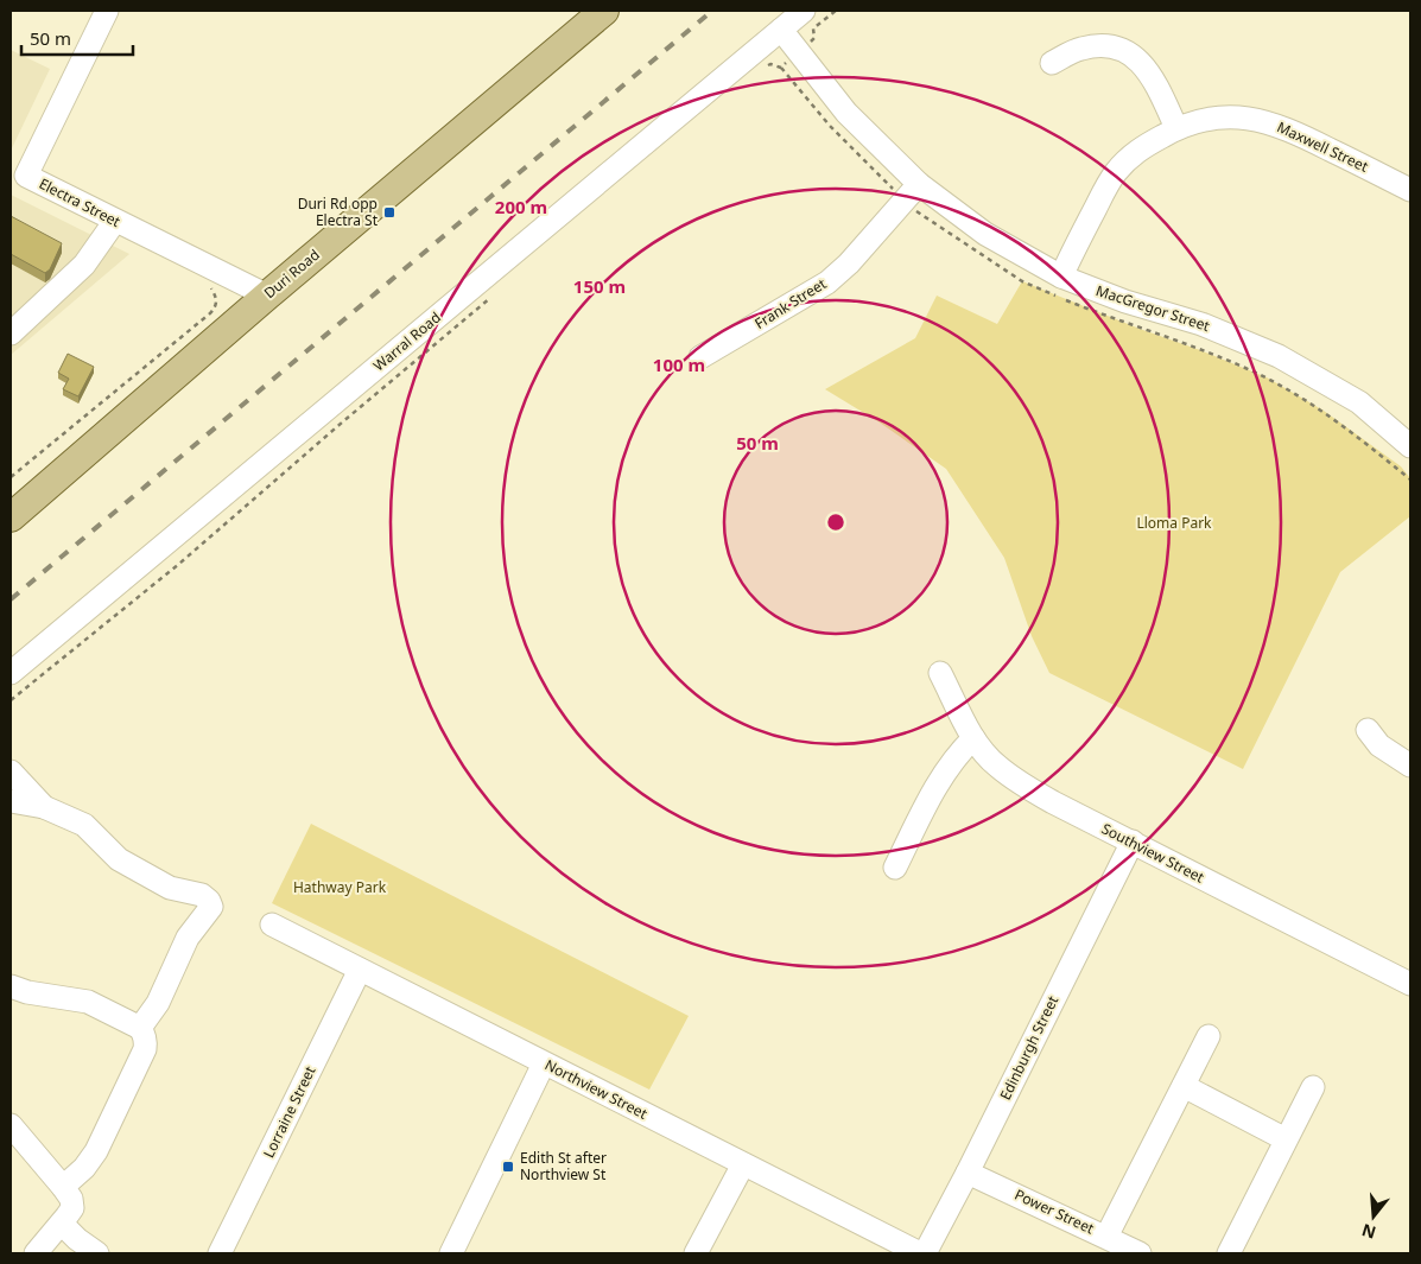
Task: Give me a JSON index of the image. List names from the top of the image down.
{
  "streets": {
    "main road": ["Duri Road"],
    "street": [
      "Maxwell Street",
      "Electra Street",
      "Frank Street",
      "MacGregor Street",
      "Warral Road",
      "Southview Street",
      "Edinburgh Street",
      "Northview Street",
      "Lorraine Street",
      "Power Street"
    ]
  },
  "crossings": [
    ["Maxwell Street", "MacGregor Street"],
    ["Electra Street", "Duri Road"],
    ["Frank Street", "MacGregor Street"],
    ["MacGregor Street", "Warral Road"],
    ["Southview Street", "Edinburgh Street"],
    ["Edinburgh Street", "Northview Street"],
    ["Edinburgh Street", "Power Street"],
    ["Northview Street", "Lorraine Street"]
  ],
  "parks": ["Lloma Park", "Hathway Park"],
  "places": {
    "transit": ["Duri Rd opp Electra St", "Edith St after Northview St"]
  },
  "scale_bar": "50 m",
  "north": "bottom",
  "rings": [
    "200 m",
    "150 m",
    "100 m",
    "50 m"
  ]
}
